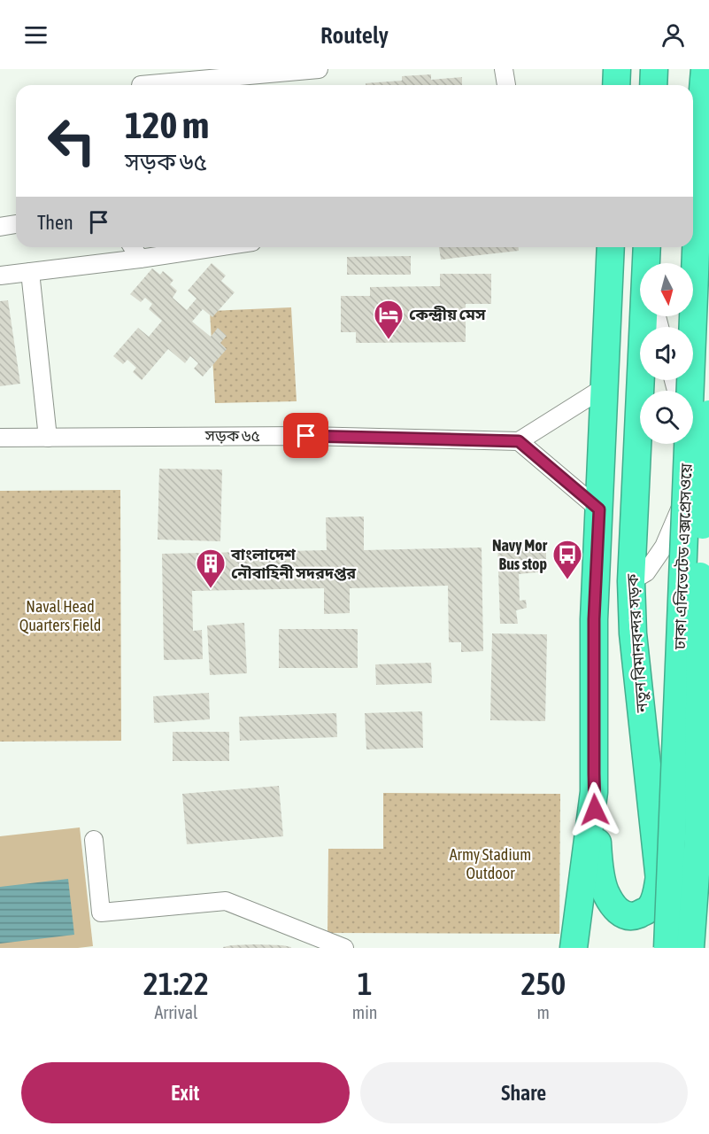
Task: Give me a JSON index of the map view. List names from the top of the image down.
{
  "streets": {
    "highway": ["ঢাকা এলিভেটেড এক্সপ্রেসওয়ে", "নতুন বিমানবন্দর সড়ক"],
    "street": ["সড়ক ৬৫"]
  },
  "parks": ["Naval Head Quarters Field", "Army Stadium Outdoor"],
  "places": {
    "hotel": ["কেন্দ্রীয় মেস"],
    "bus stop": ["Navy Mor Bus stop"],
    "building": ["বাংলাদেশ নৌবাহিনী সদরদপ্তর"]
  },
  "north": "bottom",
  "page": {
    "header": "Routely",
    "turn": ["120 m", "সড়ক ৬৫"],
    "then": "Then",
    "eta": [
      "21:22",
      "Arrival",
      "1",
      "min",
      "250",
      "m"
    ],
    "buttons": ["Exit", "Share"]
  }
}
